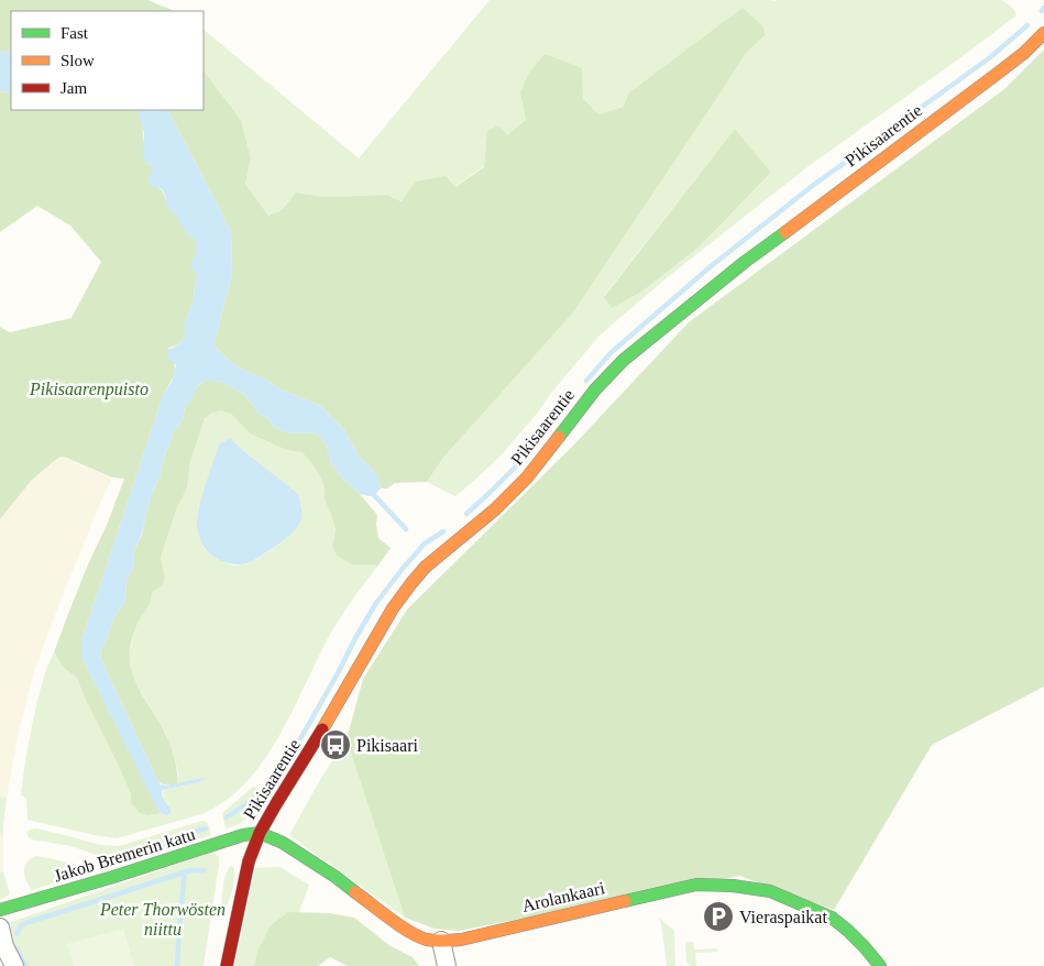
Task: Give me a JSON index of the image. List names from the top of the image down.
{
  "streets": {
    "street": ["Pikisaarentie", "Jakob Bremerin katu", "Arolankaari"]
  },
  "crossings": [
    ["Pikisaarentie", "Jakob Bremerin katu"],
    ["Pikisaarentie", "Arolankaari"],
    ["Jakob Bremerin katu", "Arolankaari"]
  ],
  "parks": ["Pikisaarenpuisto", "Peter Thorwösten niittu"],
  "places": {
    "bus stop": ["Pikisaari"],
    "parking": ["Vieraspaikat"]
  },
  "legend": ["Fast", "Slow", "Jam"]
}
